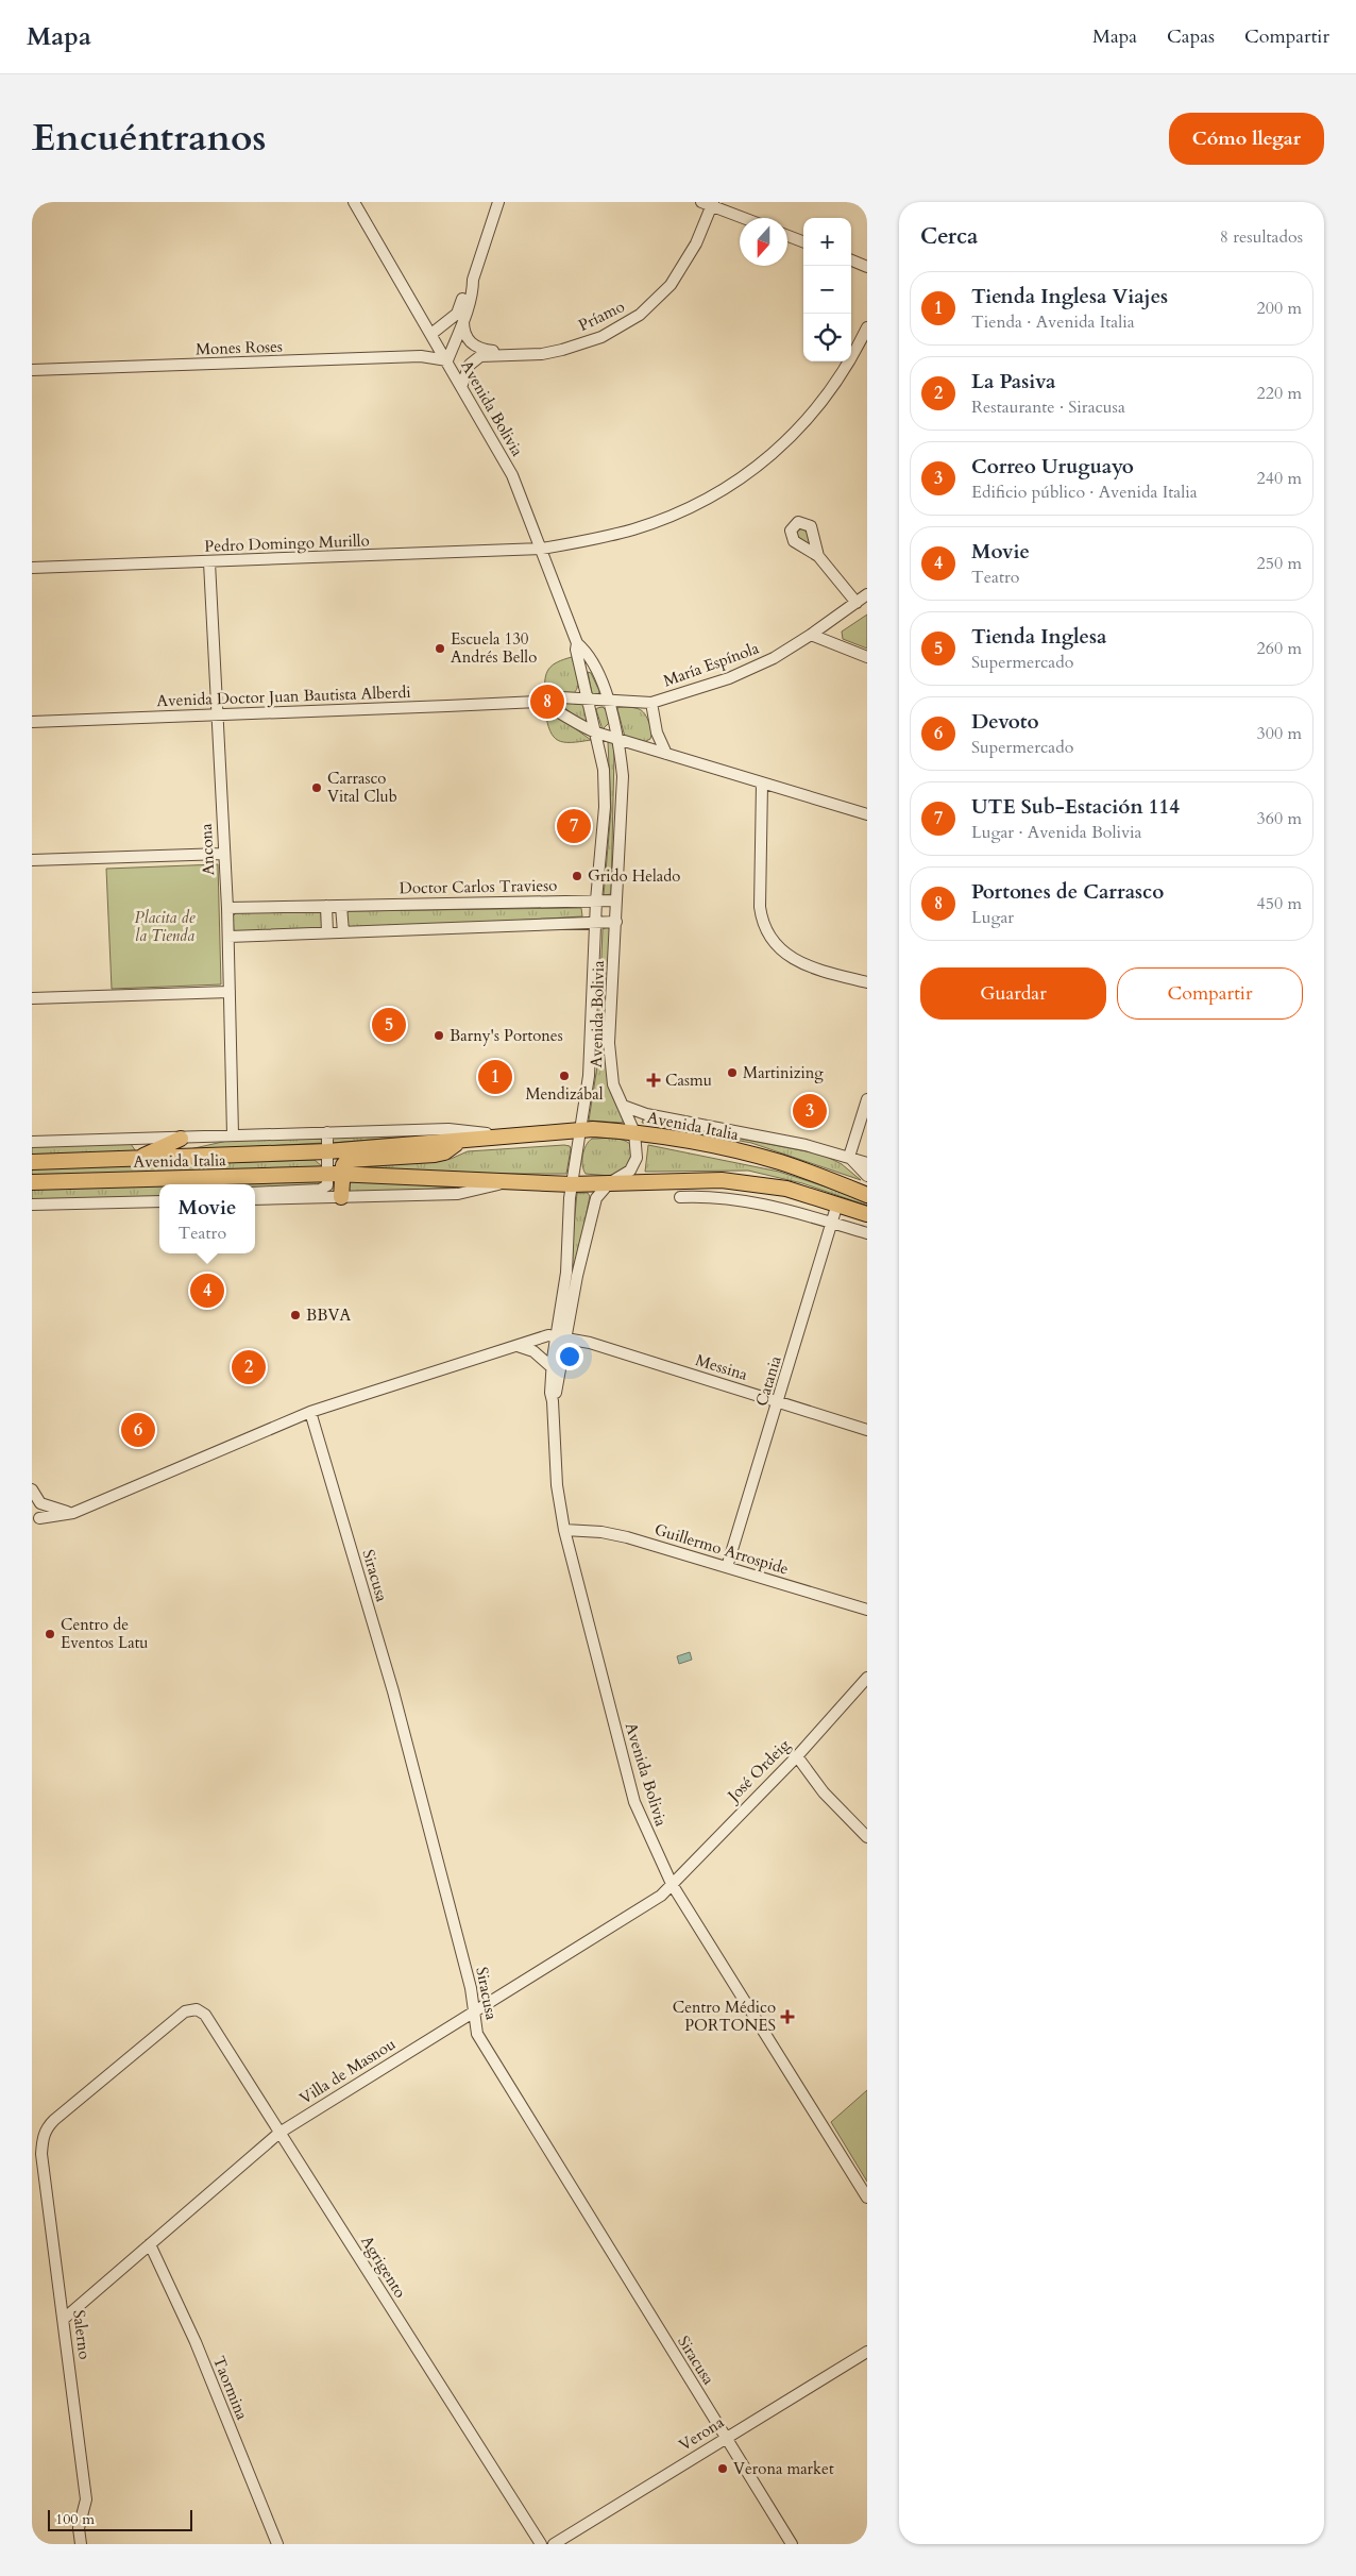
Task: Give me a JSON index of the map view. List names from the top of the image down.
{
  "streets": {
    "main road": ["Avenida Italia"],
    "street": [
      "Príamo",
      "Mones Roses",
      "Avenida Bolivia",
      "Pedro Domingo Murillo",
      "María Espínola",
      "Avenida Doctor Juan Bautista Alberdi",
      "Ancona",
      "Doctor Carlos Travieso",
      "Messina",
      "Catania",
      "Guillermo Arrospide",
      "Siracusa",
      "José Ordeig",
      "Villa de Masnou",
      "Agrigento",
      "Salerno",
      "Taormina",
      "Verona"
    ]
  },
  "crossings": [
    ["Príamo", "Avenida Bolivia"],
    ["Mones Roses", "Avenida Bolivia"],
    ["Avenida Bolivia", "Pedro Domingo Murillo"],
    ["Avenida Bolivia", "María Espínola"],
    ["Avenida Bolivia", "Avenida Doctor Juan Bautista Alberdi"],
    ["Avenida Bolivia", "Doctor Carlos Travieso"],
    ["Avenida Bolivia", "Avenida Italia"],
    ["Avenida Bolivia", "Messina"],
    ["Avenida Bolivia", "Guillermo Arrospide"],
    ["Avenida Bolivia", "José Ordeig"],
    ["Avenida Bolivia", "Villa de Masnou"],
    ["Pedro Domingo Murillo", "Ancona"],
    ["María Espínola", "Avenida Doctor Juan Bautista Alberdi"],
    ["Avenida Doctor Juan Bautista Alberdi", "Ancona"],
    ["Ancona", "Doctor Carlos Travieso"],
    ["Ancona", "Avenida Italia"],
    ["Avenida Italia", "Catania"],
    ["Messina", "Catania"],
    ["Catania", "Guillermo Arrospide"],
    ["Siracusa", "Villa de Masnou"],
    ["Siracusa", "Verona"],
    ["José Ordeig", "Villa de Masnou"],
    ["Villa de Masnou", "Agrigento"],
    ["Villa de Masnou", "Salerno"],
    ["Villa de Masnou", "Taormina"],
    ["Agrigento", "Salerno"]
  ],
  "parks": ["Placita de la Tienda"],
  "places": {
    "other": [
      "Escuela 130 Andrés Bello",
      "Carrasco Vital Club",
      "Grido Helado",
      "Barny's Portones",
      "Martinizing",
      "Mendizábal",
      "BBVA",
      "Centro de Eventos Latu",
      "Verona market"
    ],
    "health": ["Casmu", "Centro Médico PORTONES"]
  },
  "scale_bar": "100 m",
  "north": "bottom",
  "page": {
    "header": "Mapa",
    "nav": ["Mapa", "Capas", "Compartir"],
    "title": "Encuéntranos",
    "buttons": [
      "Cómo llegar",
      ["Guardar", "Compartir"]
    ],
    "heading": ["Cerca", "8 resultados"],
    "map_buttons": ["+", "−"],
    "list": [
      {
        "mark": "1",
        "name": "Tienda Inglesa Viajes",
        "note": "Tienda · Avenida Italia",
        "value": "200 m"
      },
      {
        "mark": "2",
        "name": "La Pasiva",
        "note": "Restaurante · Siracusa",
        "value": "220 m"
      },
      {
        "mark": "3",
        "name": "Correo Uruguayo",
        "note": "Edificio público · Avenida Italia",
        "value": "240 m"
      },
      {
        "mark": "4",
        "name": "Movie",
        "note": "Teatro",
        "value": "250 m"
      },
      {
        "mark": "5",
        "name": "Tienda Inglesa",
        "note": "Supermercado",
        "value": "260 m"
      },
      {
        "mark": "6",
        "name": "Devoto",
        "note": "Supermercado",
        "value": "300 m"
      },
      {
        "mark": "7",
        "name": "UTE Sub-Estación 114",
        "note": "Lugar · Avenida Bolivia",
        "value": "360 m"
      },
      {
        "mark": "8",
        "name": "Portones de Carrasco",
        "note": "Lugar",
        "value": "450 m"
      }
    ],
    "pins": [
      "8",
      "7",
      "5",
      "1",
      "3",
      "4",
      "2",
      "6"
    ],
    "popup": ["Movie", "Teatro"],
    "scale": "100 m"
  }
}
